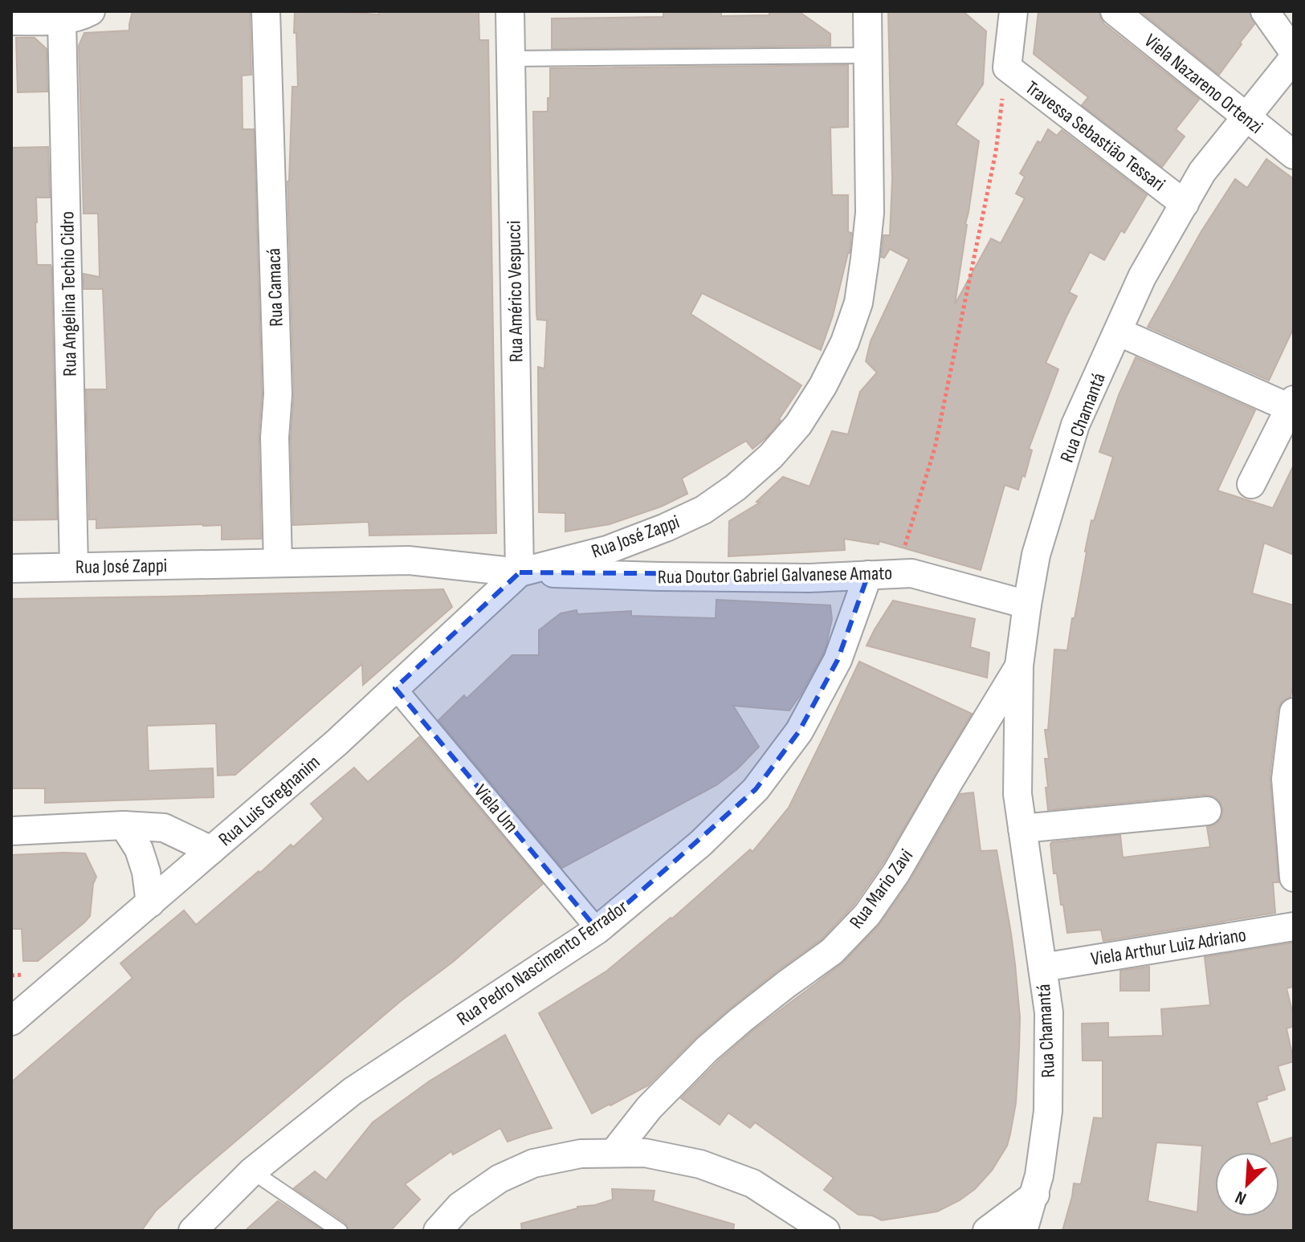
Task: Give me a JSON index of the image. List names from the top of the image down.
{
  "streets": {
    "street": [
      "Viela Nazareno Ortenzi",
      "Travessa Sebastião Tessari",
      "Rua Camacá",
      "Rua Américo Vespucci",
      "Rua Angelina Techio Cidro",
      "Rua Chamantá",
      "Rua José Zappi",
      "Rua Doutor Gabriel Galvanese Amato",
      "Rua Luis Gregnanim",
      "Viela Um",
      "Rua Mario Zavi",
      "Viela Arthur Luiz Adriano",
      "Rua Pedro Nascimento Ferrador"
    ]
  },
  "crossings": [
    ["Viela Nazareno Ortenzi", "Rua Chamantá"],
    ["Travessa Sebastião Tessari", "Rua Chamantá"],
    ["Rua Camacá", "Rua José Zappi"],
    ["Rua Américo Vespucci", "Rua José Zappi"],
    ["Rua Américo Vespucci", "Rua Doutor Gabriel Galvanese Amato"],
    ["Rua Américo Vespucci", "Rua Luis Gregnanim"],
    ["Rua Angelina Techio Cidro", "Rua José Zappi"],
    ["Rua Chamantá", "Rua Doutor Gabriel Galvanese Amato"],
    ["Rua Chamantá", "Rua Mario Zavi"],
    ["Rua Chamantá", "Viela Arthur Luiz Adriano"],
    ["Rua José Zappi", "Rua Doutor Gabriel Galvanese Amato"],
    ["Rua José Zappi", "Rua Luis Gregnanim"],
    ["Rua Doutor Gabriel Galvanese Amato", "Rua Luis Gregnanim"],
    ["Rua Doutor Gabriel Galvanese Amato", "Rua Pedro Nascimento Ferrador"],
    ["Rua Luis Gregnanim", "Viela Um"],
    ["Viela Um", "Rua Pedro Nascimento Ferrador"]
  ],
  "north": "bottom left"
}
